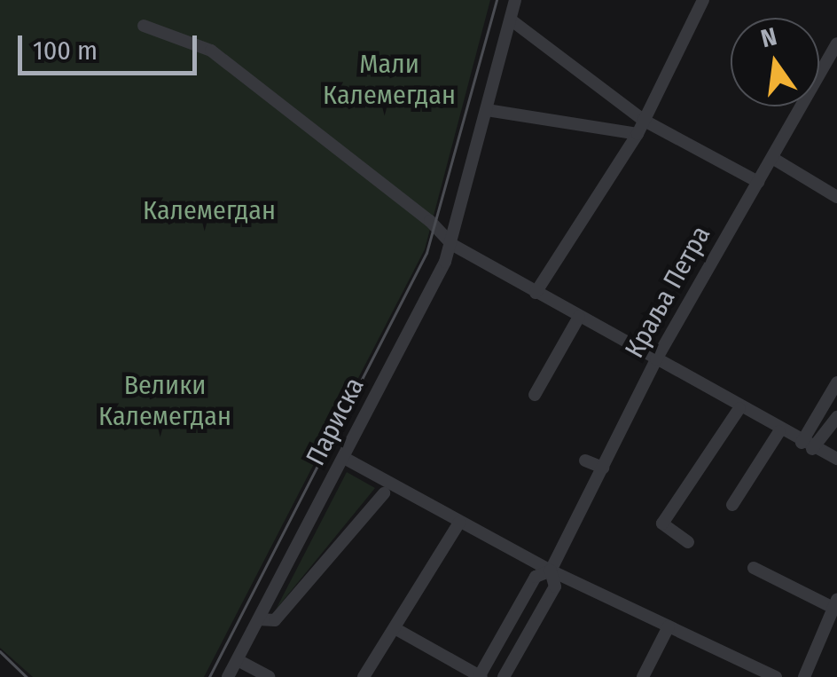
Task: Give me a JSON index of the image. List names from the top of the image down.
{
  "streets": {
    "street": ["Краља Петра", "Париска"]
  },
  "parks": ["Мали Калемегдан", "Калемегдан", "Велики Калемегдан"],
  "scale_bar": "100 m",
  "north": "top"
}
